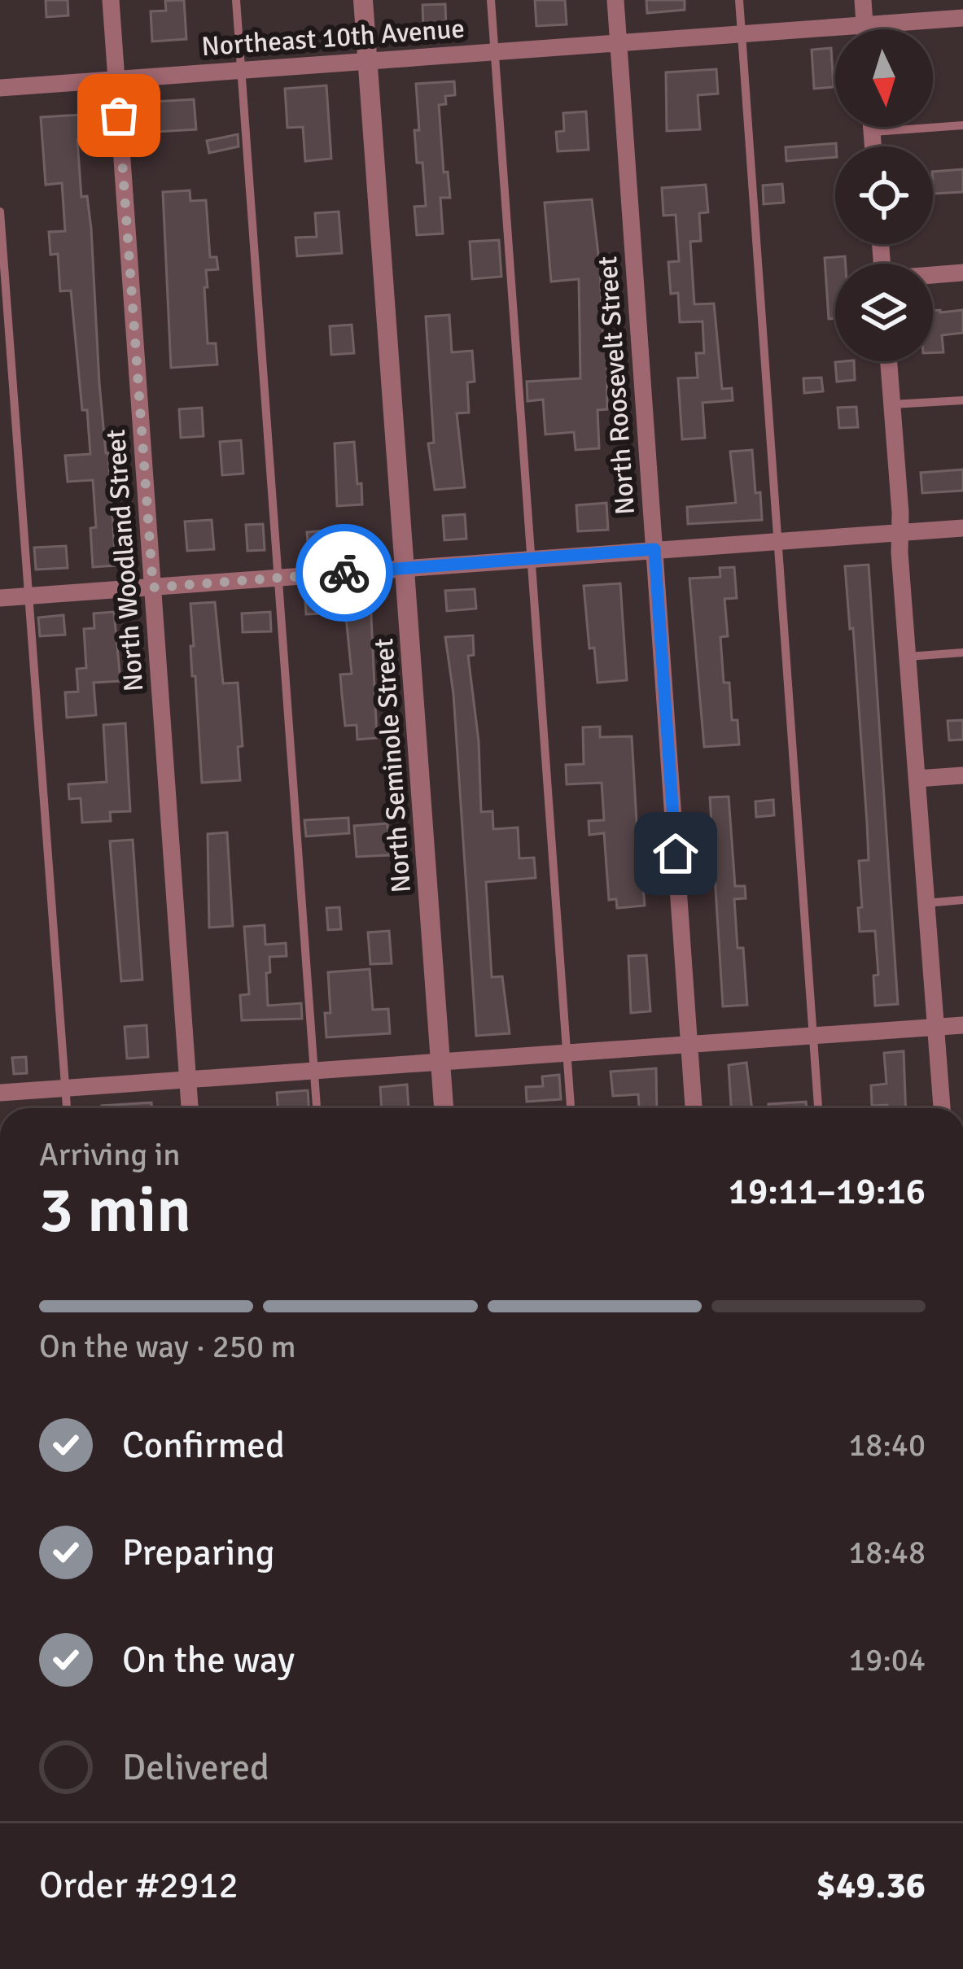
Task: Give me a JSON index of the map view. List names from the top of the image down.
{
  "streets": {
    "street": [
      "Northeast 10th Avenue",
      "North Roosevelt Street",
      "North Woodland Street",
      "North Seminole Street"
    ]
  },
  "crossings": [
    ["Northeast 10th Avenue", "North Roosevelt Street"],
    ["Northeast 10th Avenue", "North Woodland Street"],
    ["Northeast 10th Avenue", "North Seminole Street"]
  ],
  "north": "bottom",
  "page": {
    "heading": ["3 min", "Arriving in", "19:11–19:16"],
    "panel": ["Order #2912", "$49.36"],
    "bar": "On the way · 250 m",
    "list": [
      ["Confirmed", "18:40"],
      ["Preparing", "18:48"],
      ["On the way", "19:04"],
      "Delivered"
    ]
  }
}
